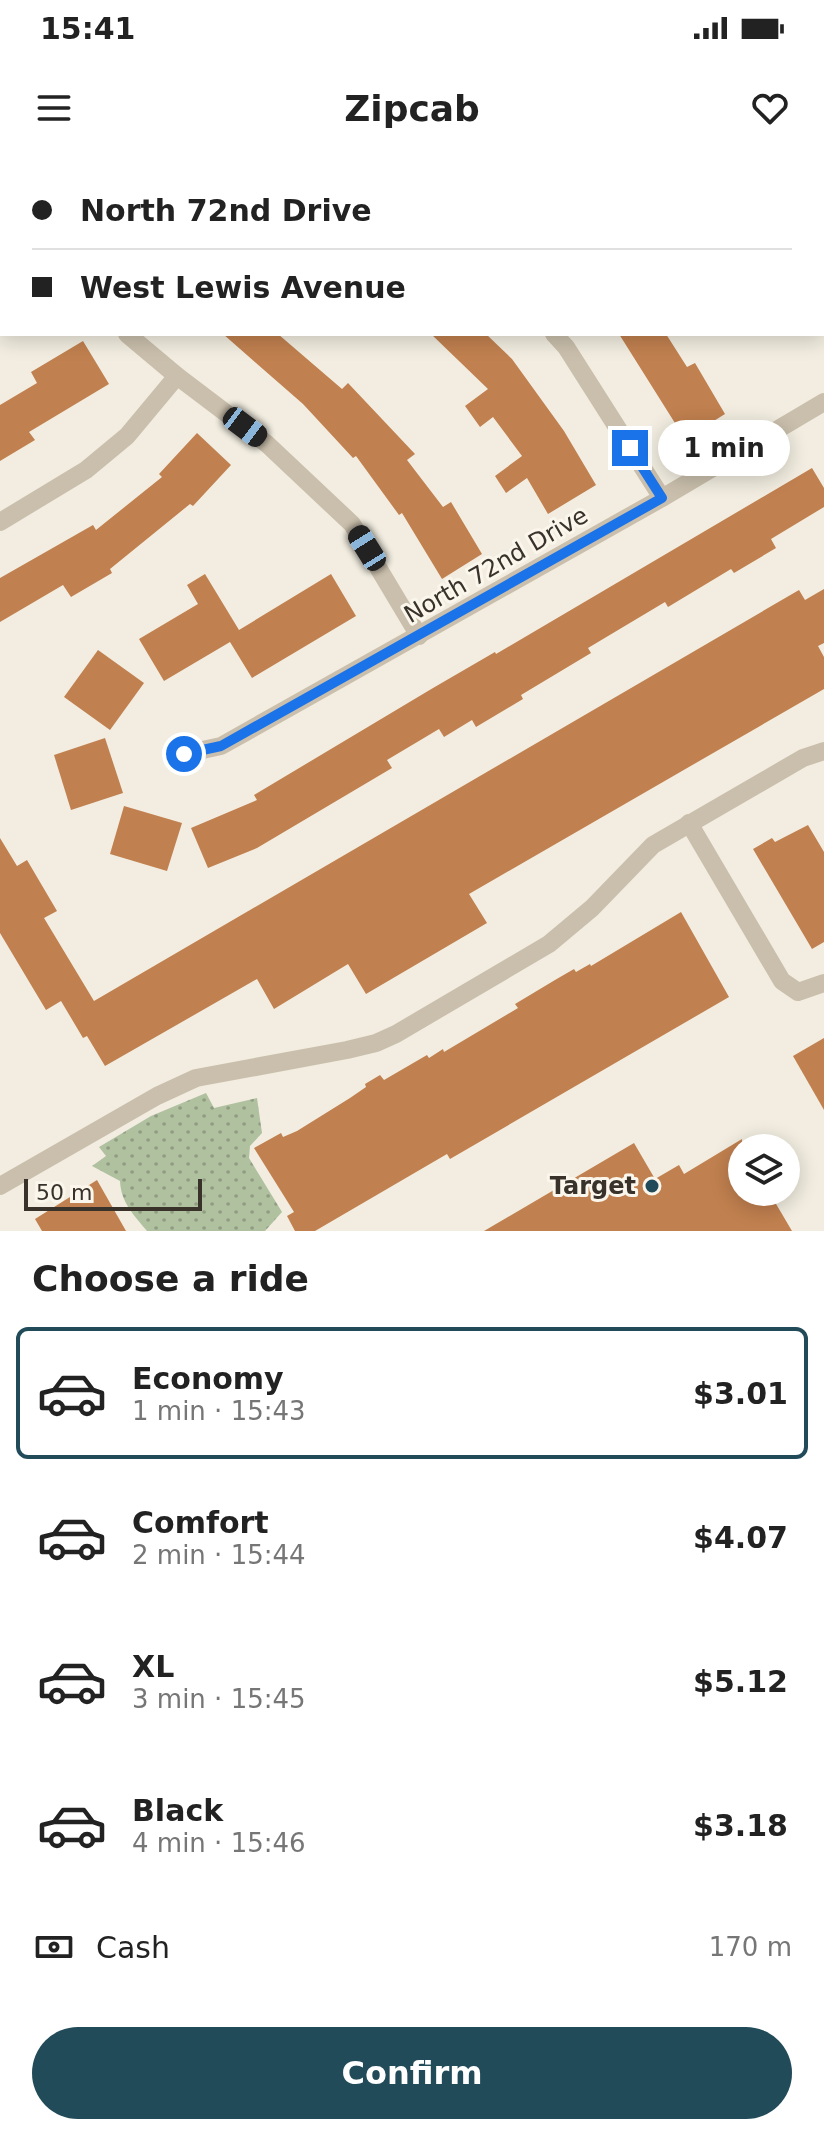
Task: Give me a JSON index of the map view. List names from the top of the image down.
{
  "streets": {
    "street": ["North 72nd Drive"]
  },
  "places": ["Target"],
  "scale_bar": "50 m",
  "page": {
    "status": "15:41",
    "header": "Zipcab",
    "banner": ["North 72nd Drive", "West Lewis Avenue"],
    "bubble": "1 min",
    "scale": "50 m",
    "heading": "Choose a ride",
    "list": [
      {
        "name": "Economy",
        "note": "1 min · 15:43",
        "value": "$3.01"
      },
      {
        "name": "Comfort",
        "note": "2 min · 15:44",
        "value": "$4.07"
      },
      {
        "name": "XL",
        "note": "3 min · 15:45",
        "value": "$5.12"
      },
      {
        "name": "Black",
        "note": "4 min · 15:46",
        "value": "$3.18"
      }
    ],
    "pay": ["Cash", "170 m"],
    "buttons": "Confirm"
  }
}
